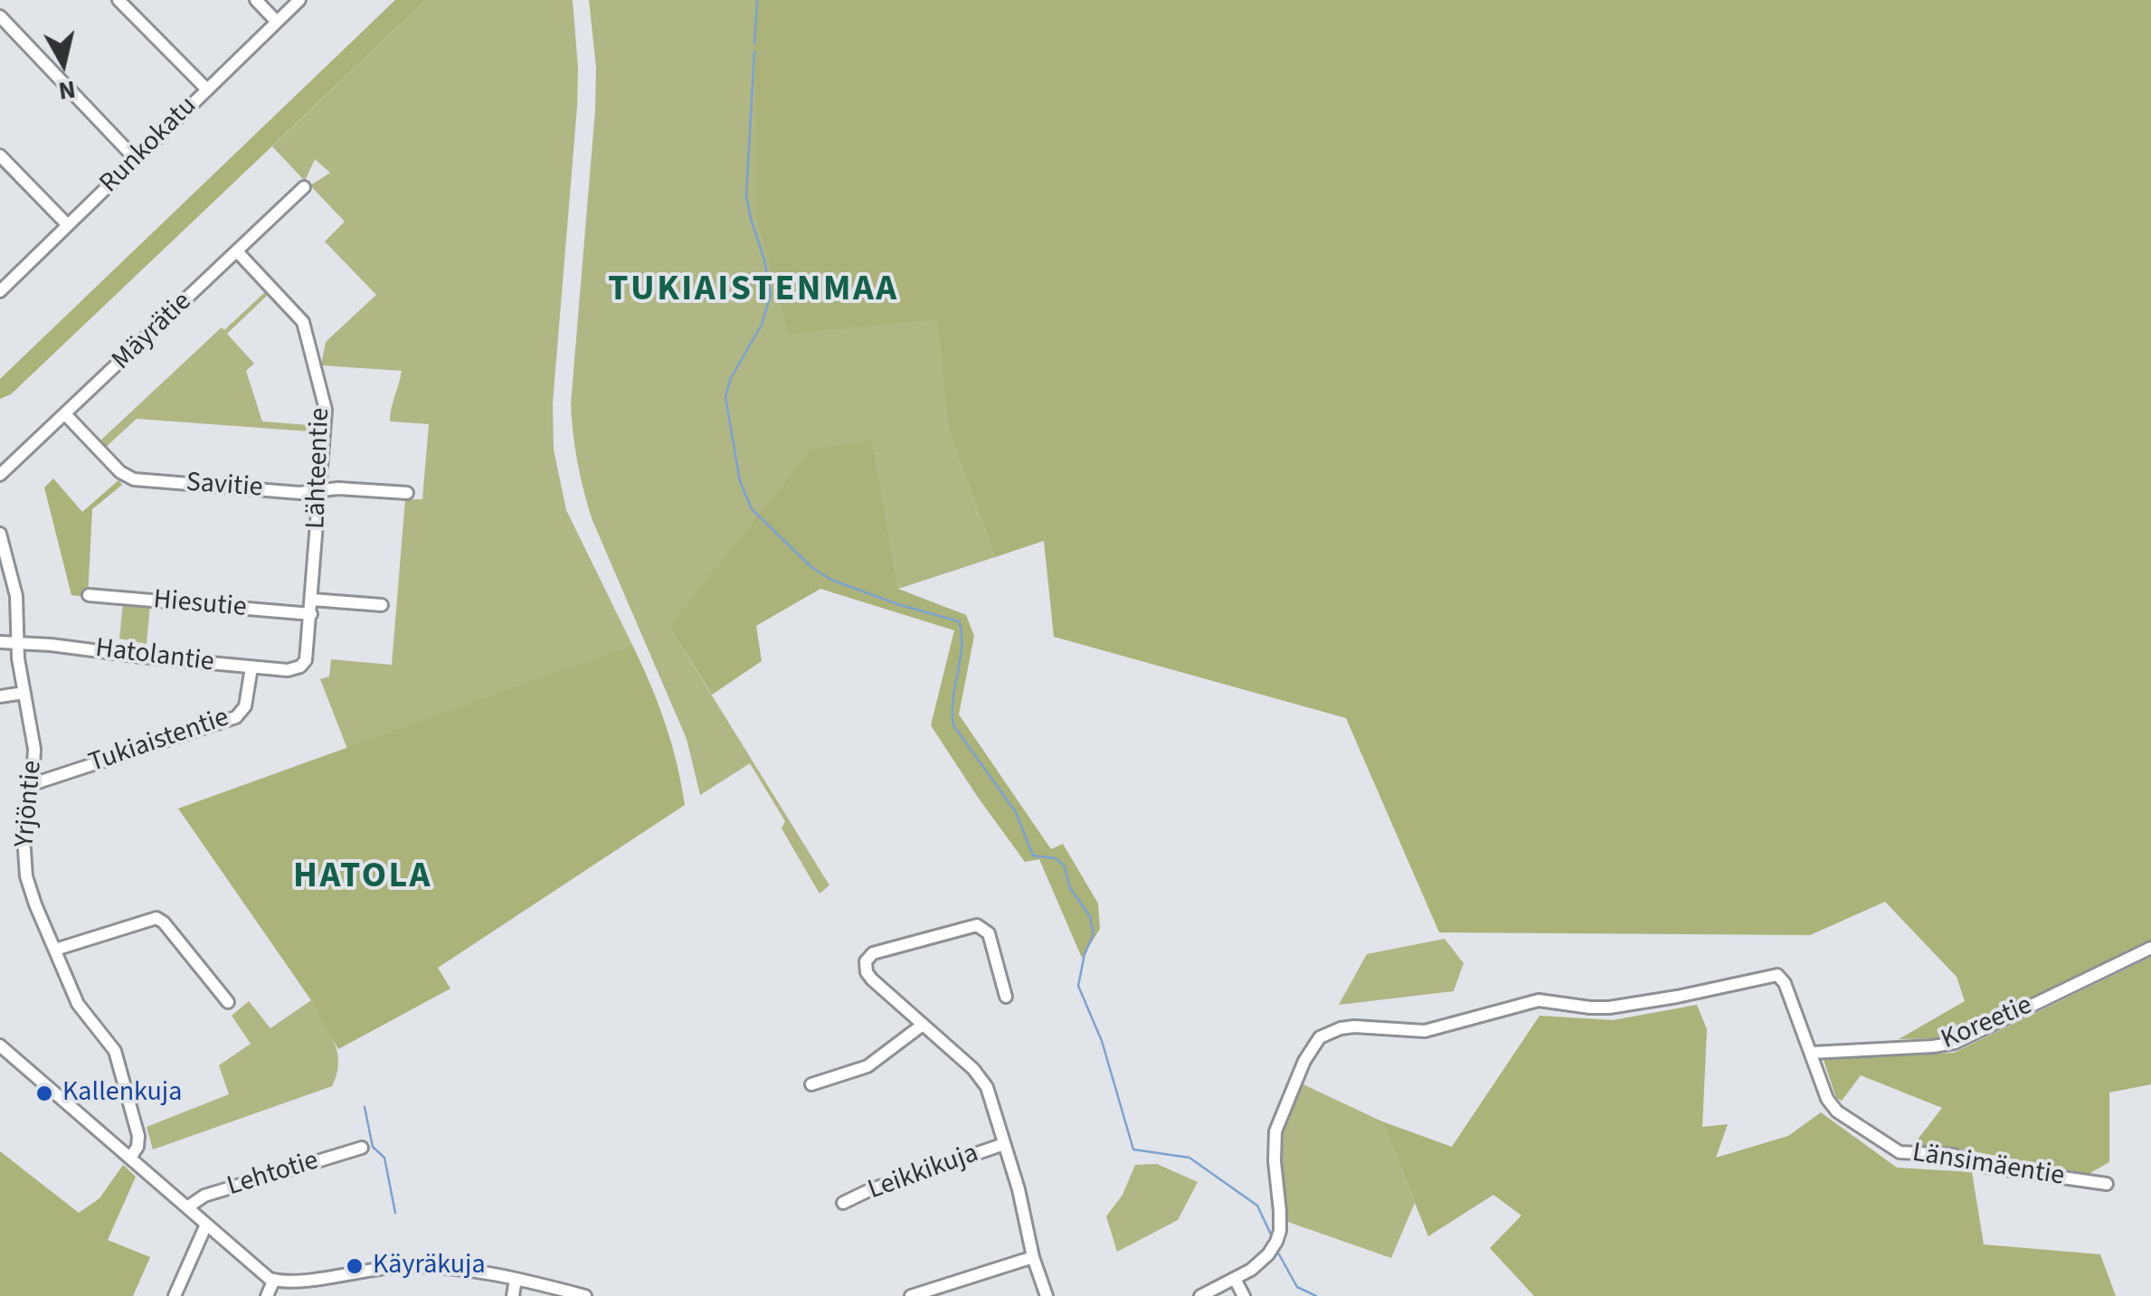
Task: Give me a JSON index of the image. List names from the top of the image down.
{
  "streets": {
    "street": [
      "Runkokatu",
      "Mäyrätie",
      "Lähteentie",
      "Savitie",
      "Hiesutie",
      "Hatolantie",
      "Tukiaistentie",
      "Yrjöntie",
      "Koreetie",
      "Länsimäentie",
      "Leikkikuja",
      "Lehtotie"
    ]
  },
  "crossings": [
    ["Mäyrätie", "Lähteentie"],
    ["Mäyrätie", "Savitie"],
    ["Lähteentie", "Savitie"],
    ["Lähteentie", "Hiesutie"],
    ["Lähteentie", "Hatolantie"],
    ["Hatolantie", "Tukiaistentie"],
    ["Hatolantie", "Yrjöntie"],
    ["Tukiaistentie", "Yrjöntie"],
    ["Koreetie", "Länsimäentie"]
  ],
  "districts": ["TUKIAISTENMAA", "HATOLA"],
  "places": ["Kallenkuja", "Käyräkuja"],
  "north": "bottom"
}
